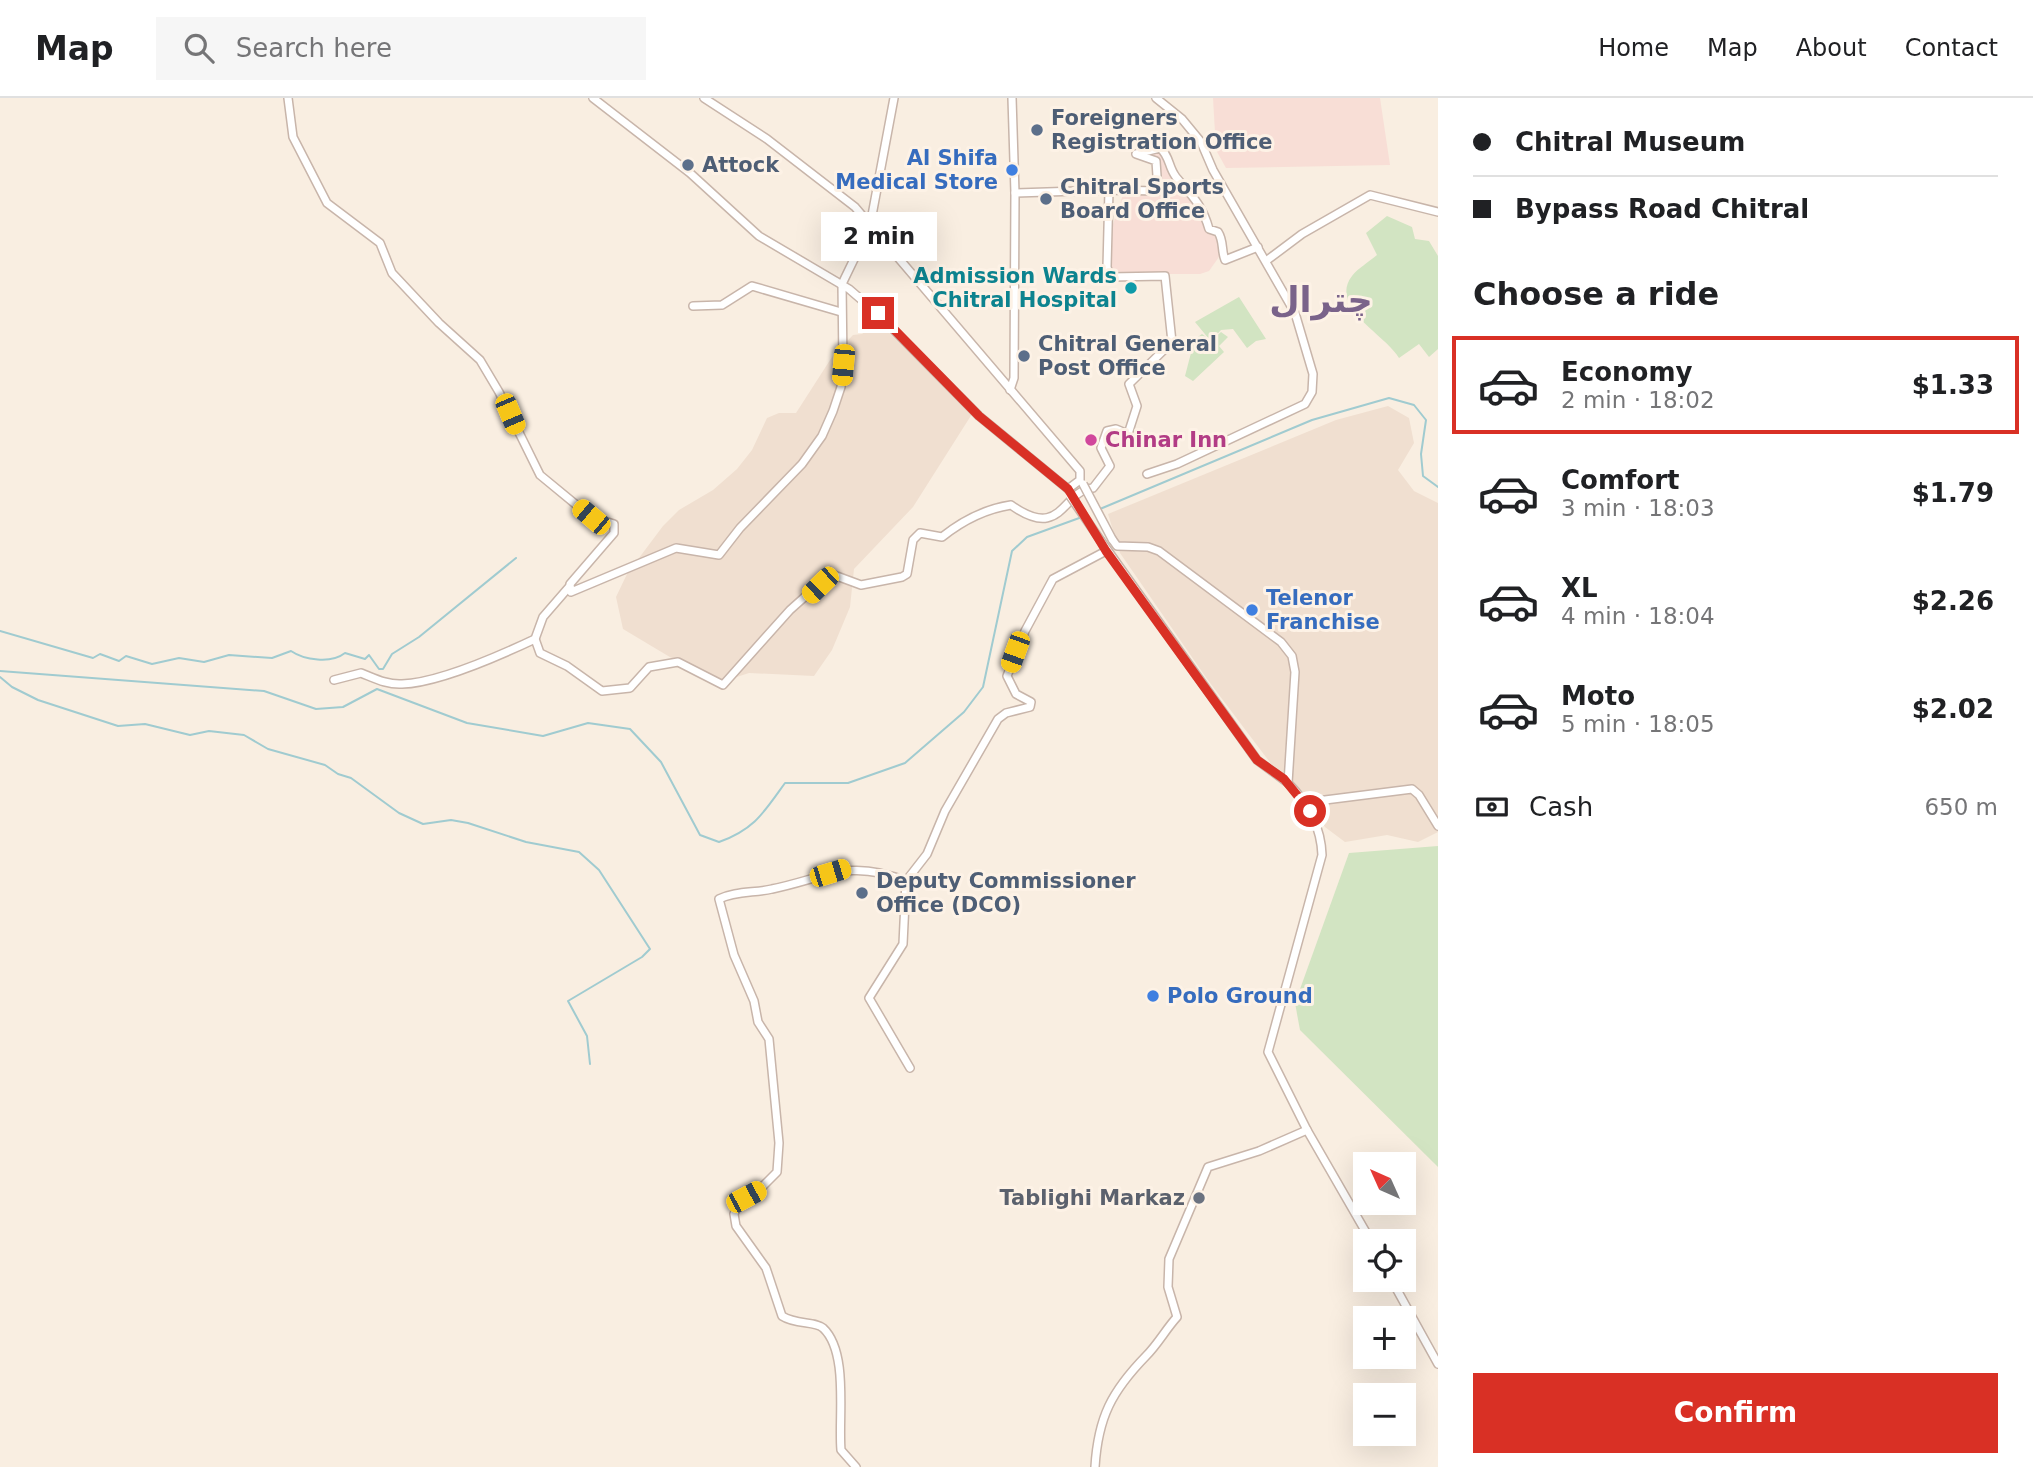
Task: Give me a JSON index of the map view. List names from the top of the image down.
{
  "districts": ["چترال"],
  "places": [
    "Foreigners Registration Office",
    "Attock",
    "Al Shifa Medical Store",
    "Chitral Sports Board Office",
    "Admission Wards Chitral Hospital",
    "Chitral General Post Office",
    "Chinar Inn",
    "Telenor Franchise",
    "Deputy Commissioner Office (DCO)",
    "Polo Ground",
    "Tablighi Markaz"
  ],
  "north": "top left",
  "page": {
    "header": "Map",
    "search": "Search here",
    "nav": [
      "Home",
      "Map",
      "About",
      "Contact"
    ],
    "banner": ["Chitral Museum", "Bypass Road Chitral"],
    "bubble": "2 min",
    "heading": "Choose a ride",
    "list": [
      {
        "name": "Economy",
        "note": "2 min · 18:02",
        "value": "$1.33"
      },
      {
        "name": "Comfort",
        "note": "3 min · 18:03",
        "value": "$1.79"
      },
      {
        "name": "XL",
        "note": "4 min · 18:04",
        "value": "$2.26"
      },
      {
        "name": "Moto",
        "note": "5 min · 18:05",
        "value": "$2.02"
      }
    ],
    "pay": ["Cash", "650 m"],
    "map_buttons": ["+", "−"],
    "buttons": "Confirm"
  }
}
